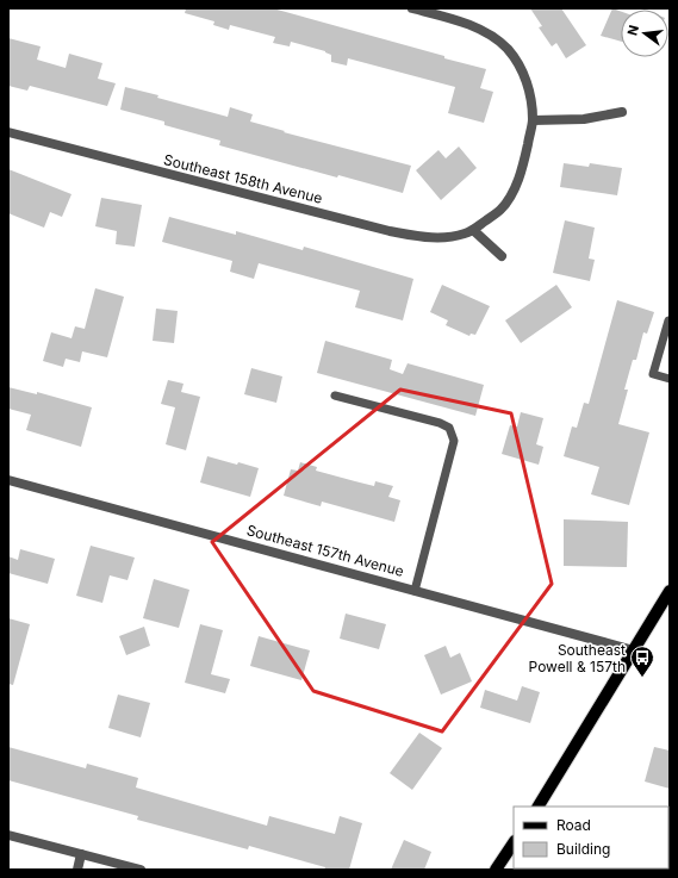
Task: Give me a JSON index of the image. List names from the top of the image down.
{
  "streets": {
    "street": ["Southeast 158th Avenue", "Southeast 157th Avenue"]
  },
  "places": {
    "bus stop": ["Southeast Powell & 157th"]
  },
  "legend": ["Road", "Building"],
  "north": "left"
}
